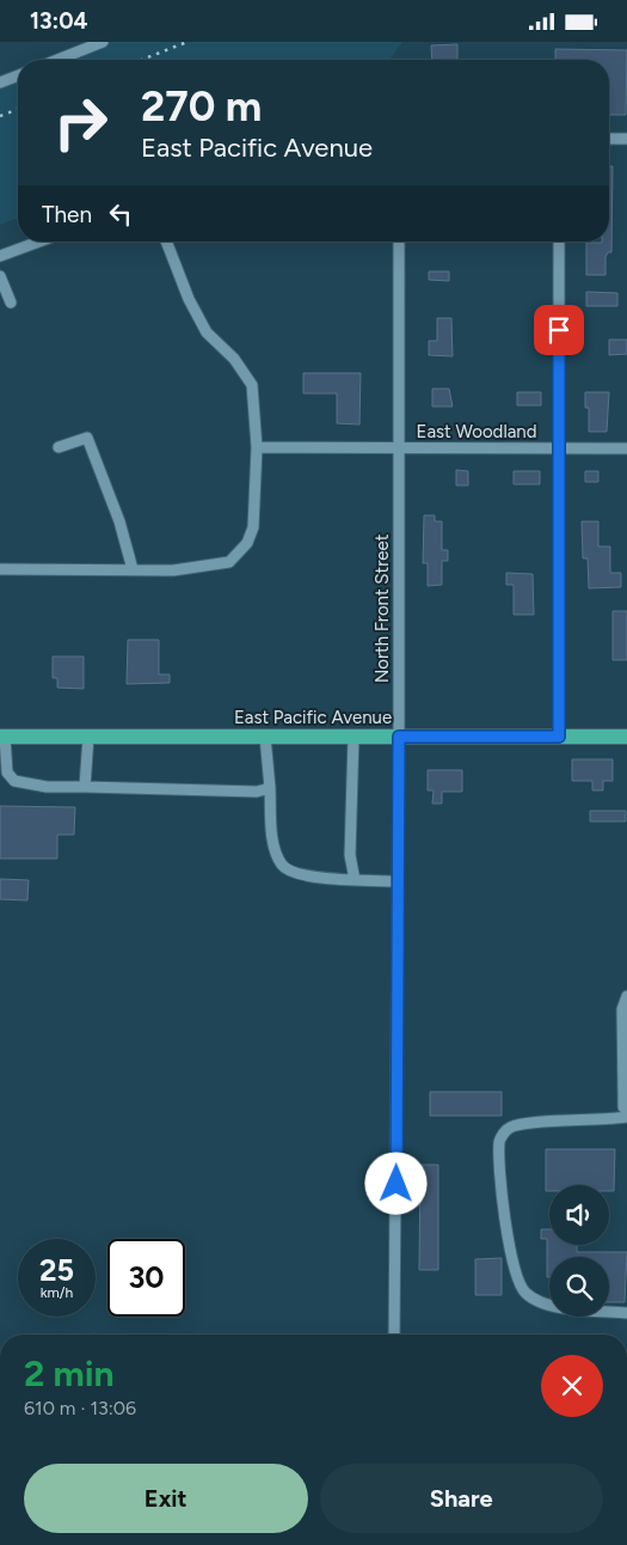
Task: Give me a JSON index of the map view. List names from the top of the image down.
{
  "streets": {
    "main road": ["East Pacific Avenue"],
    "street": ["East Woodland", "North Front Street"]
  },
  "crossings": [
    ["East Woodland", "North Front Street"],
    ["North Front Street", "East Pacific Avenue"]
  ],
  "page": {
    "status": "13:04",
    "turn": ["270 m", "East Pacific Avenue"],
    "then": "Then",
    "speed": "25 km/h",
    "limit": "30",
    "heading": ["2 min", "610 m · 13:06"],
    "buttons": ["Exit", "Share"]
  }
}
